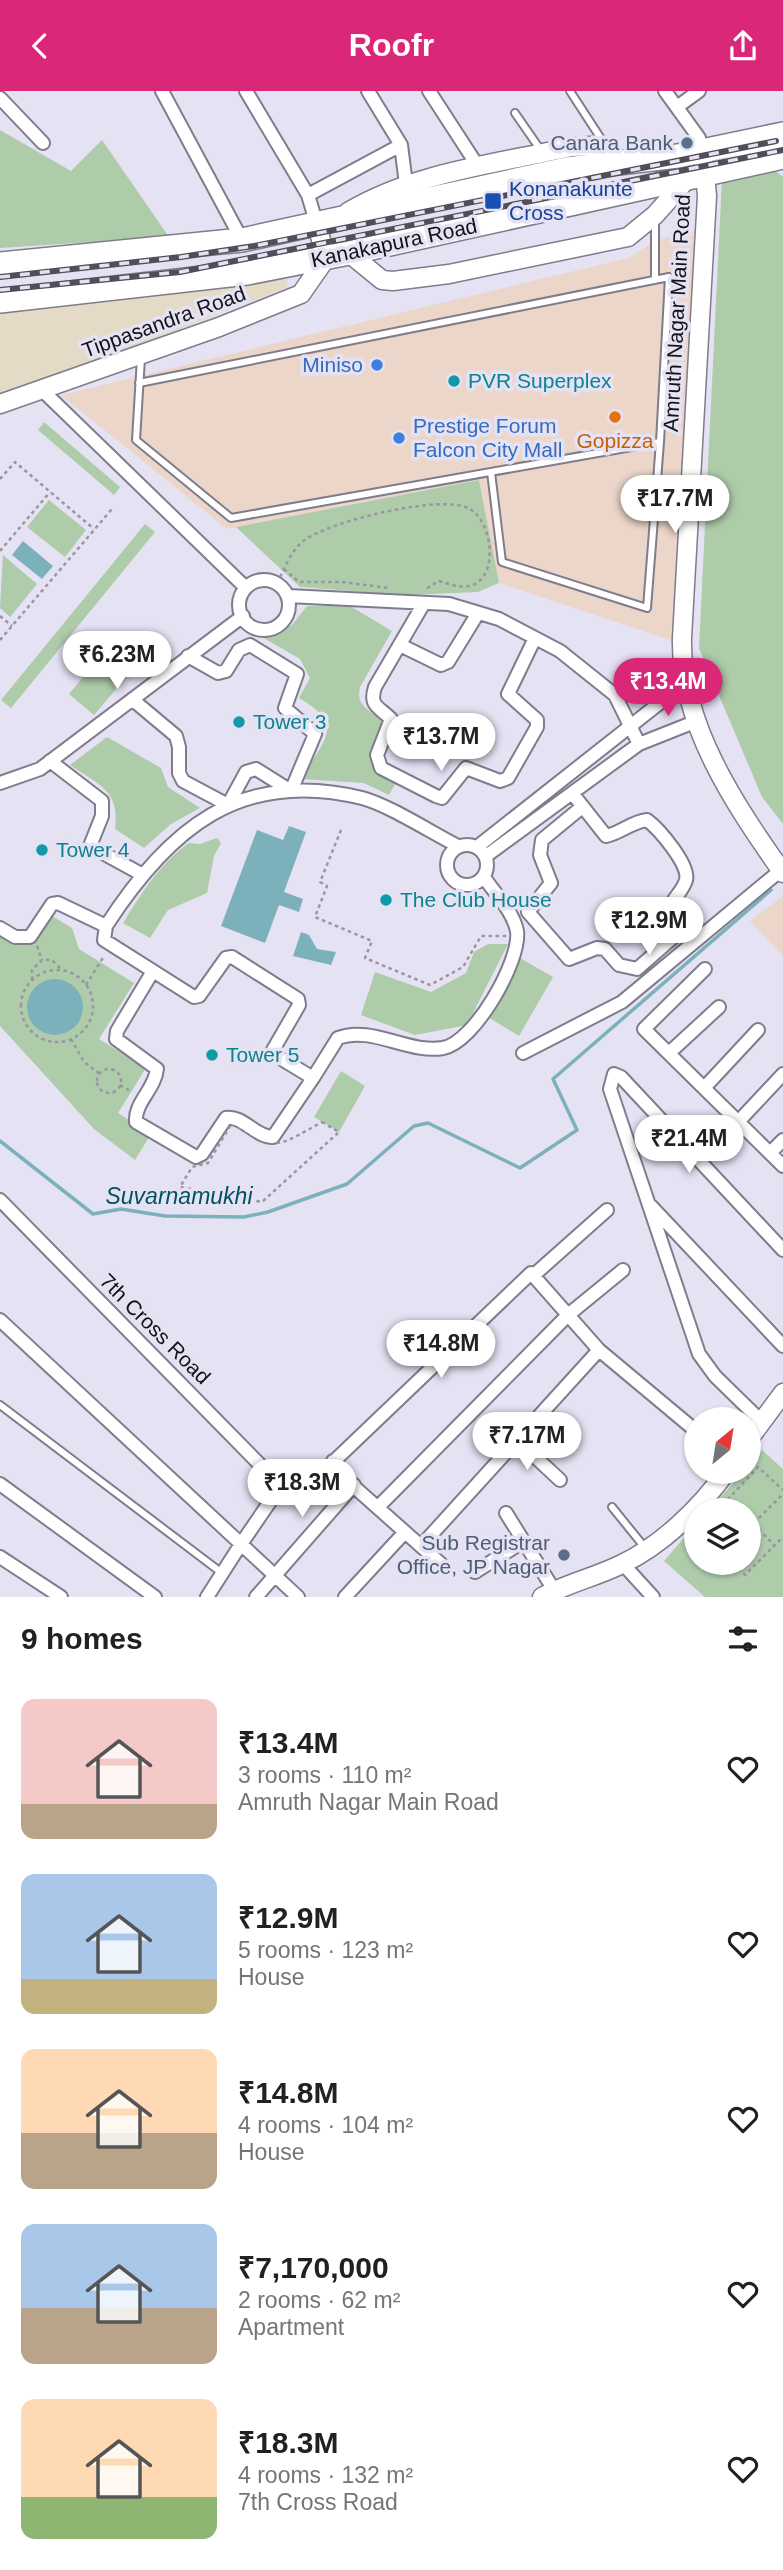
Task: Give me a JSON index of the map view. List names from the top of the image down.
{
  "streets": {
    "highway": ["Kanakapura Road"],
    "main road": ["Amruth Nagar Main Road", "Tippasandra Road"],
    "street": ["7th Cross Road"]
  },
  "crossings": [
    ["Kanakapura Road", "Amruth Nagar Main Road"],
    ["Kanakapura Road", "Tippasandra Road"]
  ],
  "water": ["Suvarnamukhi"],
  "places": {
    "other": [
      "Canara Bank",
      "Miniso",
      "PVR Superplex",
      "Gopizza",
      "Prestige Forum Falcon City Mall",
      "Tower 3",
      "Tower 4",
      "The Club House",
      "Tower 5",
      "Sub Registrar Office, JP Nagar"
    ],
    "transit": ["Konanakunte Cross"]
  },
  "north": "top right",
  "page": {
    "header": "Roofr",
    "price": [
      "₹17.7M",
      "₹6.23M",
      "₹13.4M",
      "₹13.7M",
      "₹12.9M",
      "₹21.4M",
      "₹14.8M",
      "₹7.17M",
      "₹18.3M"
    ],
    "heading": "9 homes",
    "list": [
      {
        "name": "₹13.4M",
        "note": "3 rooms · 110 m² · Amruth Nagar Main Road"
      },
      {
        "name": "₹12.9M",
        "note": "5 rooms · 123 m² · House"
      },
      {
        "name": "₹14.8M",
        "note": "4 rooms · 104 m² · House"
      },
      {
        "name": "₹7,170,000",
        "note": "2 rooms · 62 m² · Apartment"
      },
      {
        "name": "₹18.3M",
        "note": "4 rooms · 132 m² · 7th Cross Road"
      }
    ]
  }
}
